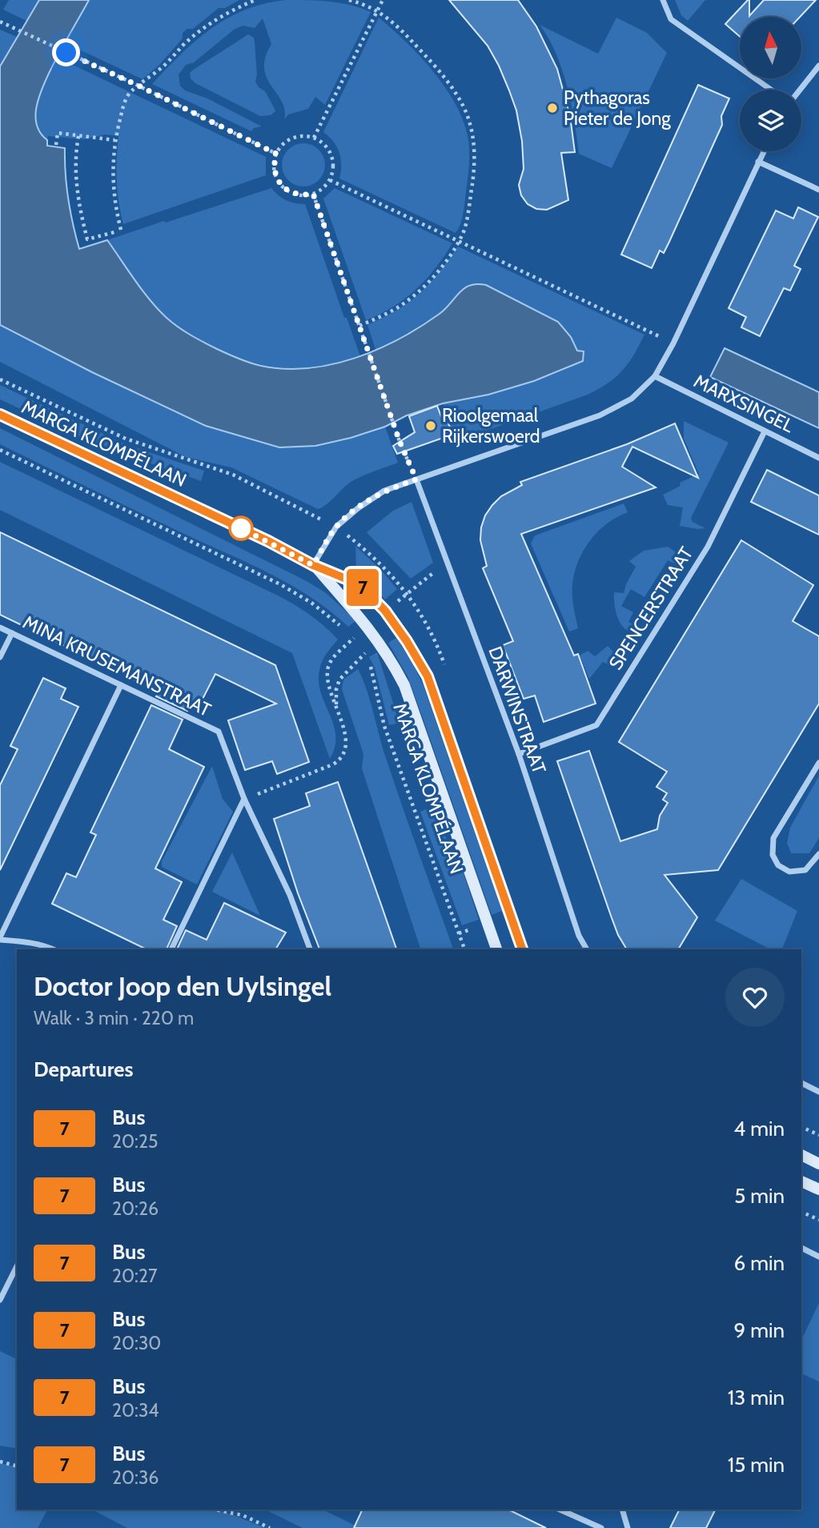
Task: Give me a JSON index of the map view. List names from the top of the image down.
{
  "streets": {
    "street": [
      "MARXSINGEL",
      "MARGA KLOMPÉLAAN",
      "SPENCERSTRAAT",
      "MINA KRUSEMANSTRAAT",
      "DARWINSTRAAT"
    ]
  },
  "crossings": [
    ["MARXSINGEL", "SPENCERSTRAAT"],
    ["MARGA KLOMPÉLAAN", "DARWINSTRAAT"],
    ["SPENCERSTRAAT", "DARWINSTRAAT"]
  ],
  "places": ["Pythagoras Pieter de Jong", "Rioolgemaal Rijkerswoerd"],
  "lines": ["bus line 7"],
  "north": "top",
  "page": {
    "on_map": "7",
    "heading": [
      ["Doctor Joop den Uylsingel", "Walk · 3 min · 220 m"],
      "Departures"
    ],
    "list": [
      {
        "mark": "7",
        "name": "Bus",
        "note": "20:25",
        "value": "4 min"
      },
      {
        "mark": "7",
        "name": "Bus",
        "note": "20:26",
        "value": "5 min"
      },
      {
        "mark": "7",
        "name": "Bus",
        "note": "20:27",
        "value": "6 min"
      },
      {
        "mark": "7",
        "name": "Bus",
        "note": "20:30",
        "value": "9 min"
      },
      {
        "mark": "7",
        "name": "Bus",
        "note": "20:34",
        "value": "13 min"
      },
      {
        "mark": "7",
        "name": "Bus",
        "note": "20:36",
        "value": "15 min"
      }
    ]
  }
}
